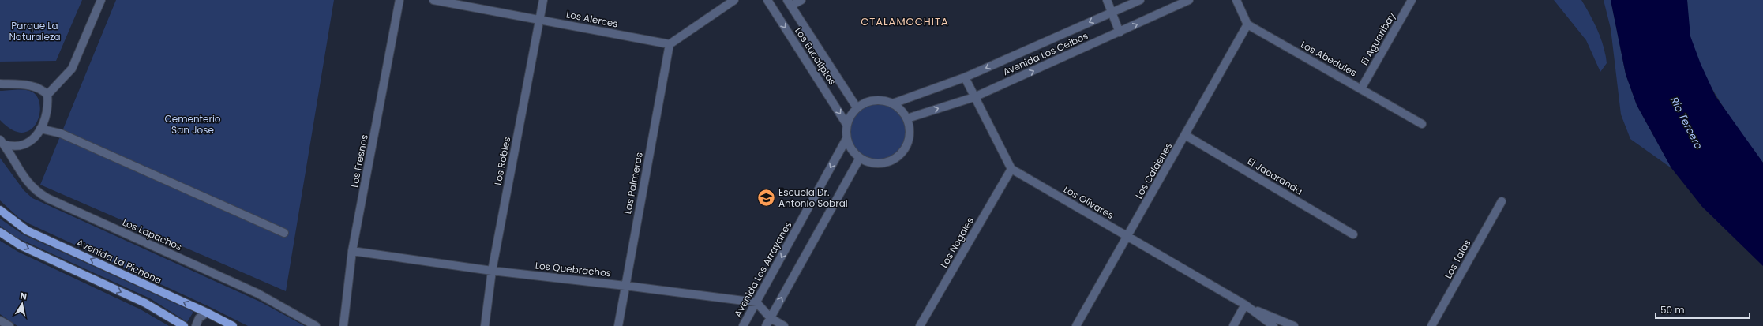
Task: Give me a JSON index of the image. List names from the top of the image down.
{
  "streets": {
    "main road": ["Avenida La Pichona"],
    "street": [
      "Los Alerces",
      "El Aguaribay",
      "Avenida Los Ceibos",
      "Los Eucaliptos",
      "Los Abedules",
      "Los Fresnos",
      "Los Robles",
      "Los Caldenes",
      "El Jacaranda",
      "Las Palmeras",
      "Los Olivares",
      "Los Lapachos",
      "Los Nogales",
      "Los Talas",
      "Los Quebrachos",
      "Avenida Los Arrayanes"
    ]
  },
  "crossings": [
    ["Los Alerces", "Los Robles"],
    ["Los Alerces", "Las Palmeras"],
    ["El Aguaribay", "Los Abedules"],
    ["Avenida Los Ceibos", "Los Eucaliptos"],
    ["Avenida Los Ceibos", "Avenida Los Arrayanes"],
    ["Los Eucaliptos", "Avenida Los Arrayanes"],
    ["Los Abedules", "Los Caldenes"],
    ["Los Fresnos", "Los Quebrachos"],
    ["Los Robles", "Los Quebrachos"],
    ["Los Caldenes", "El Jacaranda"],
    ["Los Caldenes", "Los Olivares"],
    ["Las Palmeras", "Los Quebrachos"],
    ["Los Olivares", "Los Nogales"],
    ["Los Quebrachos", "Avenida Los Arrayanes"]
  ],
  "districts": ["CTALAMOCHITA"],
  "water": ["Río Tercero"],
  "parks": ["Parque La Naturaleza", "Cementerio San Jose"],
  "places": {
    "school or university": ["Escuela Dr. Antonio Sobral"]
  },
  "scale_bar": "50 m",
  "north": "top"
}
